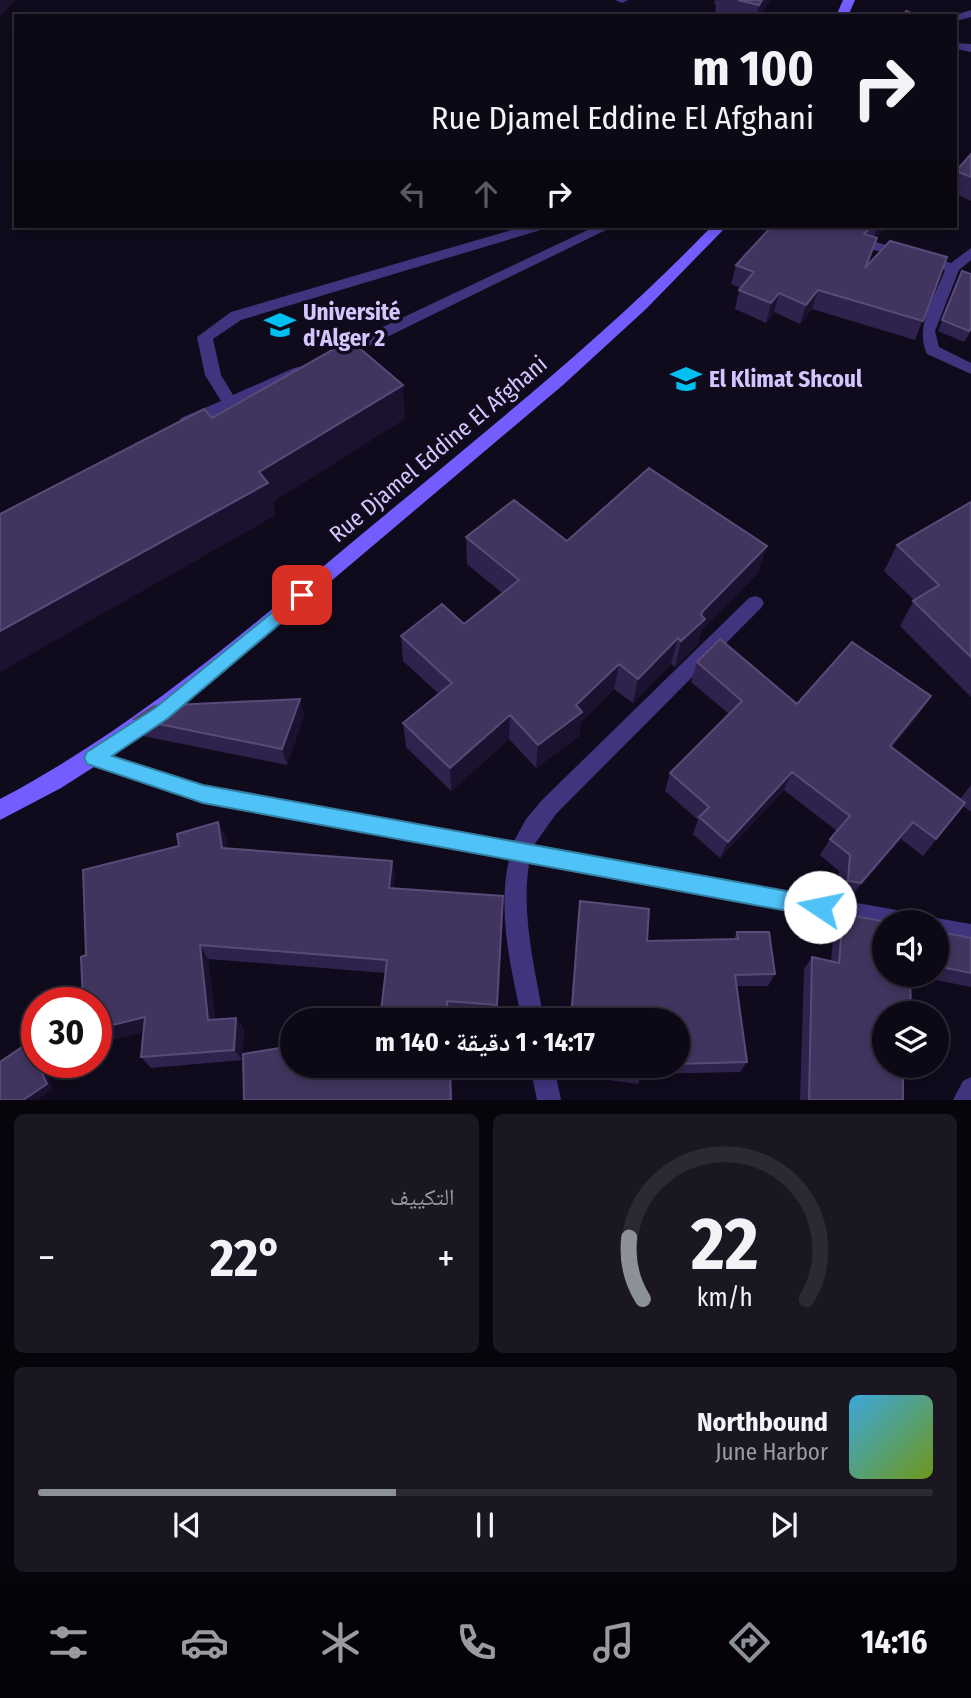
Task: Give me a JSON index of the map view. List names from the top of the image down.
{
  "streets": {
    "main road": ["Rue Djamel Eddine El Afghani"]
  },
  "places": {
    "school or university": ["Université d'Alger 2", "El Klimat Shcoul"]
  },
  "page": {
    "turn": ["100 m", "Rue Djamel Eddine El Afghani"],
    "limit": "30",
    "trip": "14:17 · 1 دقيقة · 140 m",
    "tile": "التكييف",
    "heat": ["−", "22°", "+"],
    "song": ["Northbound", "June Harbor"],
    "tabs": "14:16",
    "gauge": ["22", "km/h"]
  }
}
